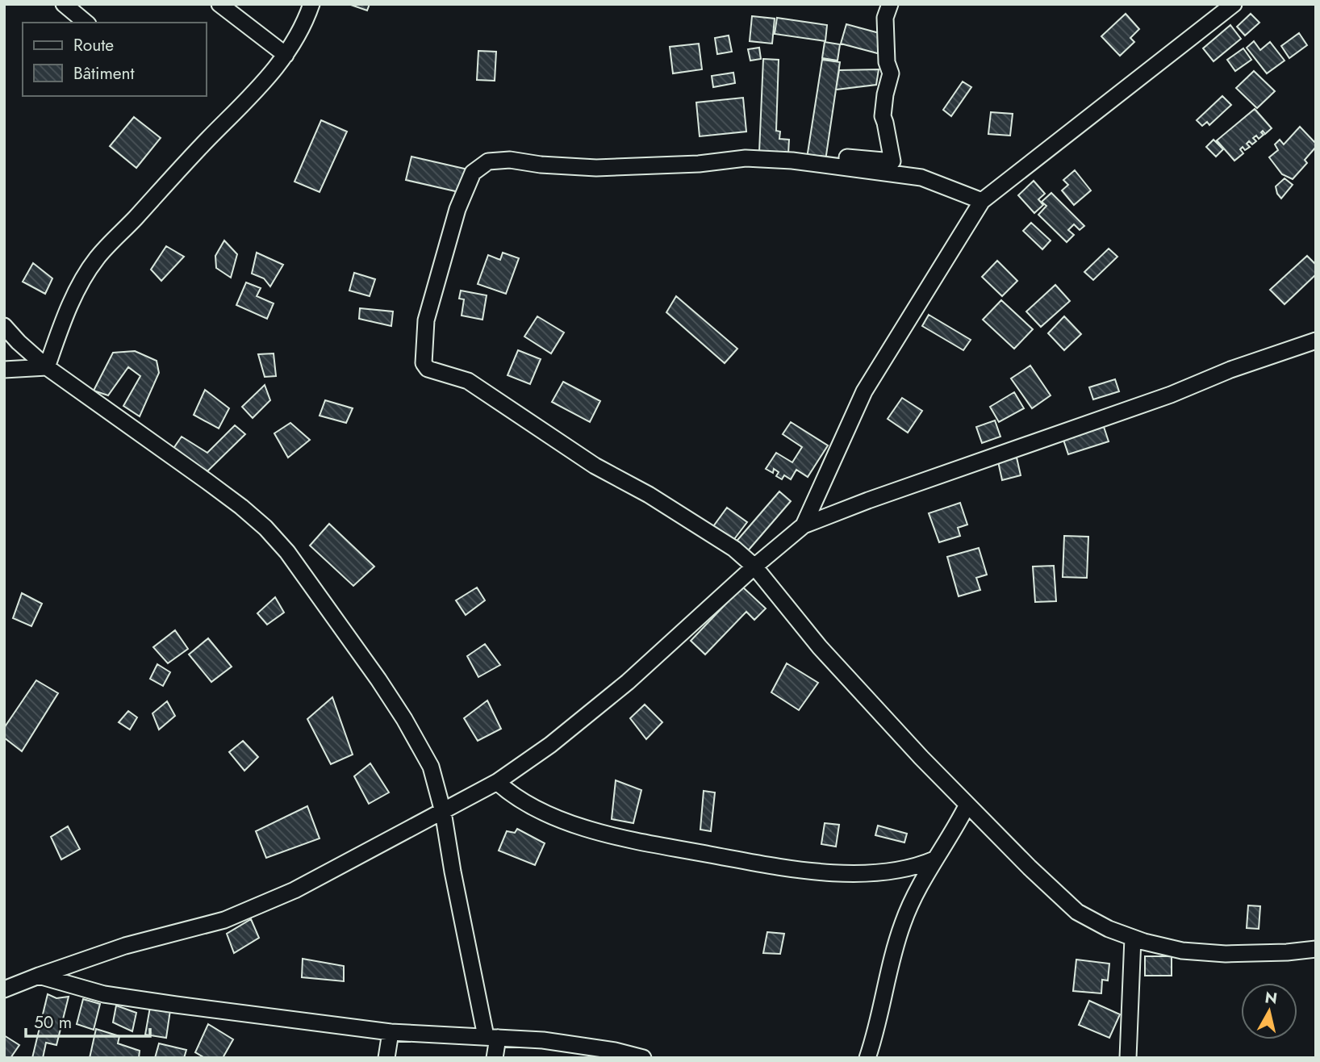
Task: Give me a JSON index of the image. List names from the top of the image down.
{
  "legend": ["Route", "Bâtiment"],
  "scale_bar": "50 m",
  "north": "top"
}
